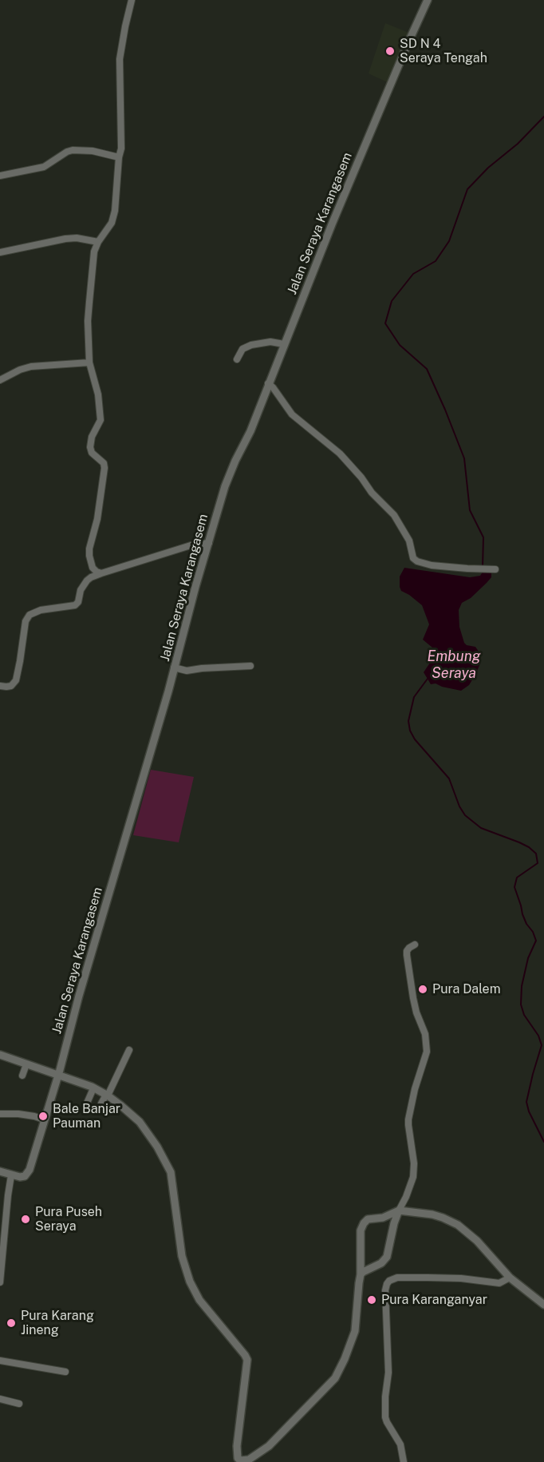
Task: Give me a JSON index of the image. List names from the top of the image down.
{
  "streets": {
    "street": ["Jalan Seraya Karangasem"]
  },
  "water": ["Embung Seraya"],
  "places": [
    "SD N 4 Seraya Tengah",
    "Pura Dalem",
    "Bale Banjar Pauman",
    "Pura Puseh Seraya",
    "Pura Karanganyar",
    "Pura Karang Jineng"
  ]
}
